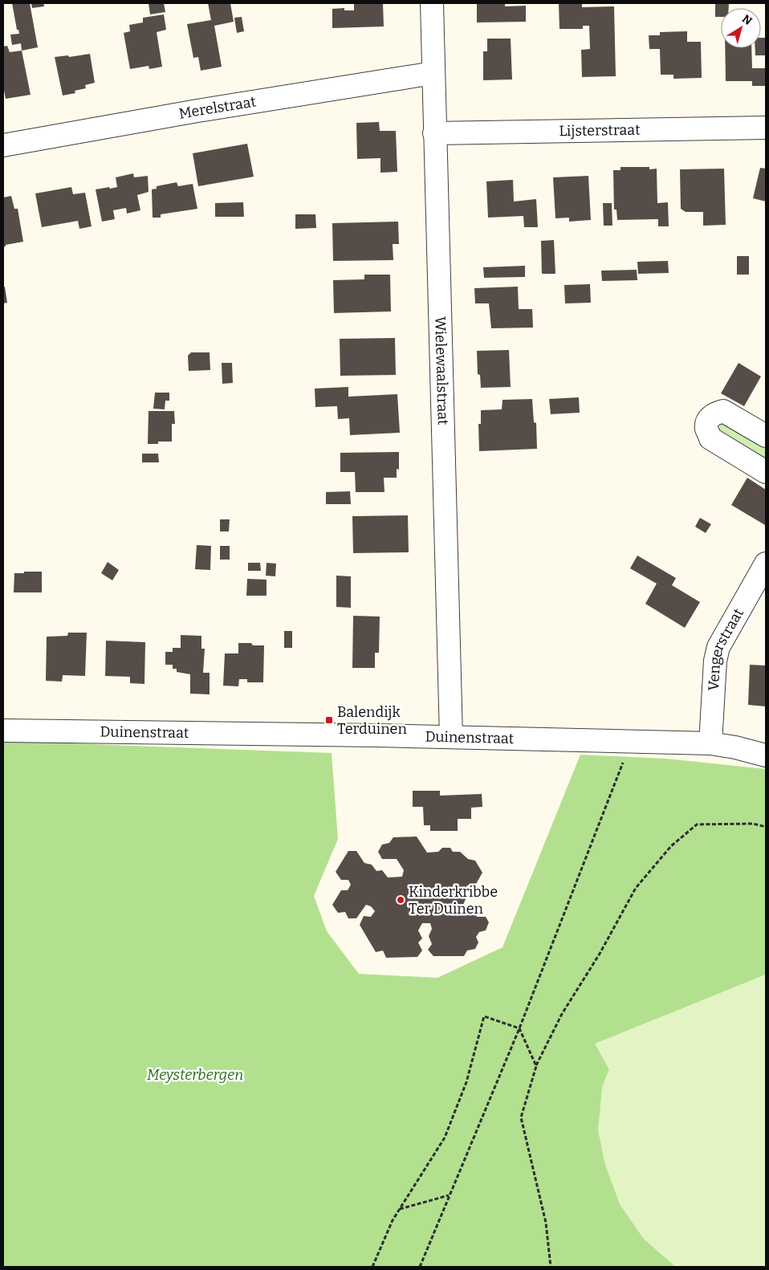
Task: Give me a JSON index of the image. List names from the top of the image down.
{
  "streets": {
    "street": [
      "Merelstraat",
      "Lijsterstraat",
      "Wielewaalstraat",
      "Vengerstraat",
      "Duinenstraat"
    ]
  },
  "crossings": [
    ["Merelstraat", "Wielewaalstraat"],
    ["Lijsterstraat", "Wielewaalstraat"],
    ["Wielewaalstraat", "Duinenstraat"],
    ["Vengerstraat", "Duinenstraat"]
  ],
  "parks": ["Meysterbergen"],
  "places": {
    "transit": ["Balendijk Terduinen"],
    "other": ["Kinderkribbe Ter Duinen"]
  },
  "north": "top right"
}
